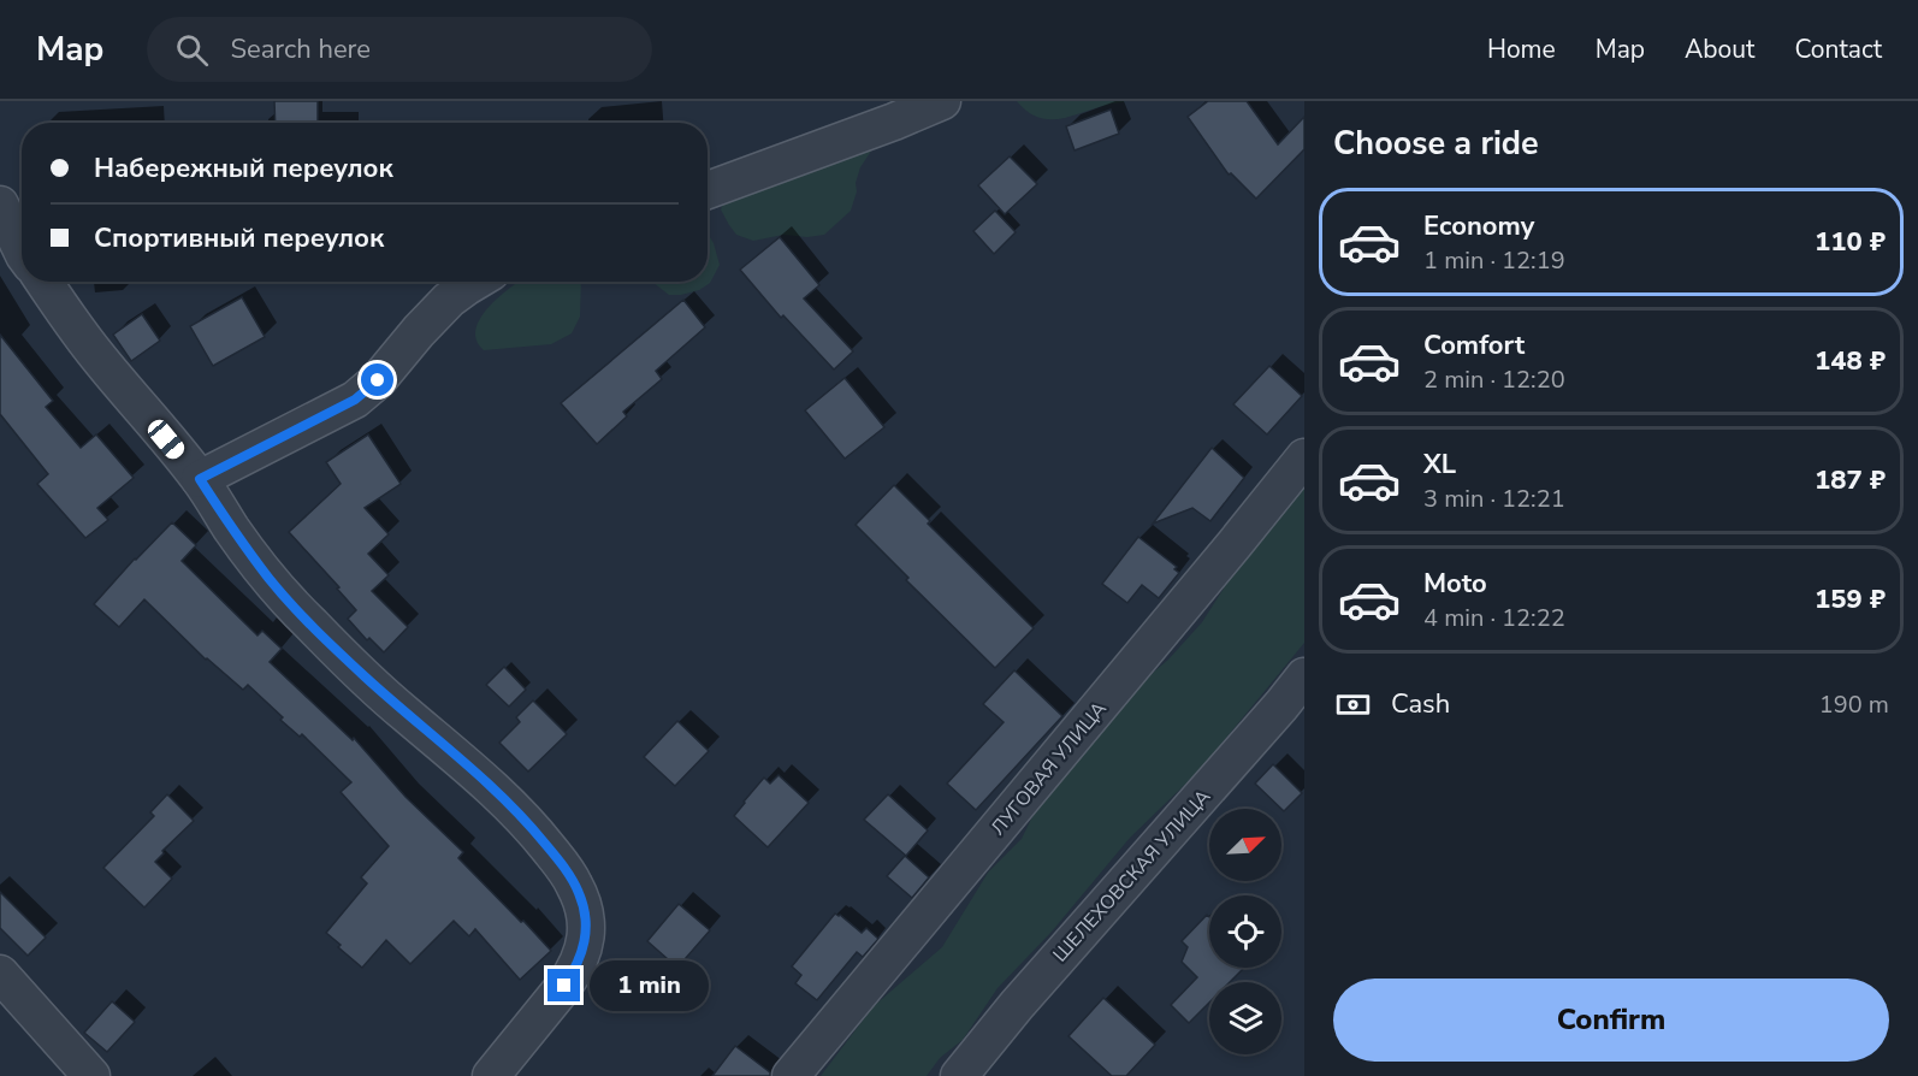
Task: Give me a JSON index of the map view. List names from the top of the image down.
{
  "streets": {
    "street": ["ЛУГОВАЯ УЛИЦА", "ШЕЛЕХОВСКАЯ УЛИЦА"]
  },
  "north": "top right",
  "page": {
    "header": "Map",
    "search": "Search here",
    "nav": [
      "Home",
      "Map",
      "About",
      "Contact"
    ],
    "heading": "Choose a ride",
    "banner": ["Набережный переулок", "Спортивный переулок"],
    "list": [
      {
        "name": "Economy",
        "note": "1 min · 12:19",
        "value": "110 ₽"
      },
      {
        "name": "Comfort",
        "note": "2 min · 12:20",
        "value": "148 ₽"
      },
      {
        "name": "XL",
        "note": "3 min · 12:21",
        "value": "187 ₽"
      },
      {
        "name": "Moto",
        "note": "4 min · 12:22",
        "value": "159 ₽"
      }
    ],
    "pay": ["Cash", "190 m"],
    "bubble": "1 min",
    "buttons": "Confirm"
  }
}
